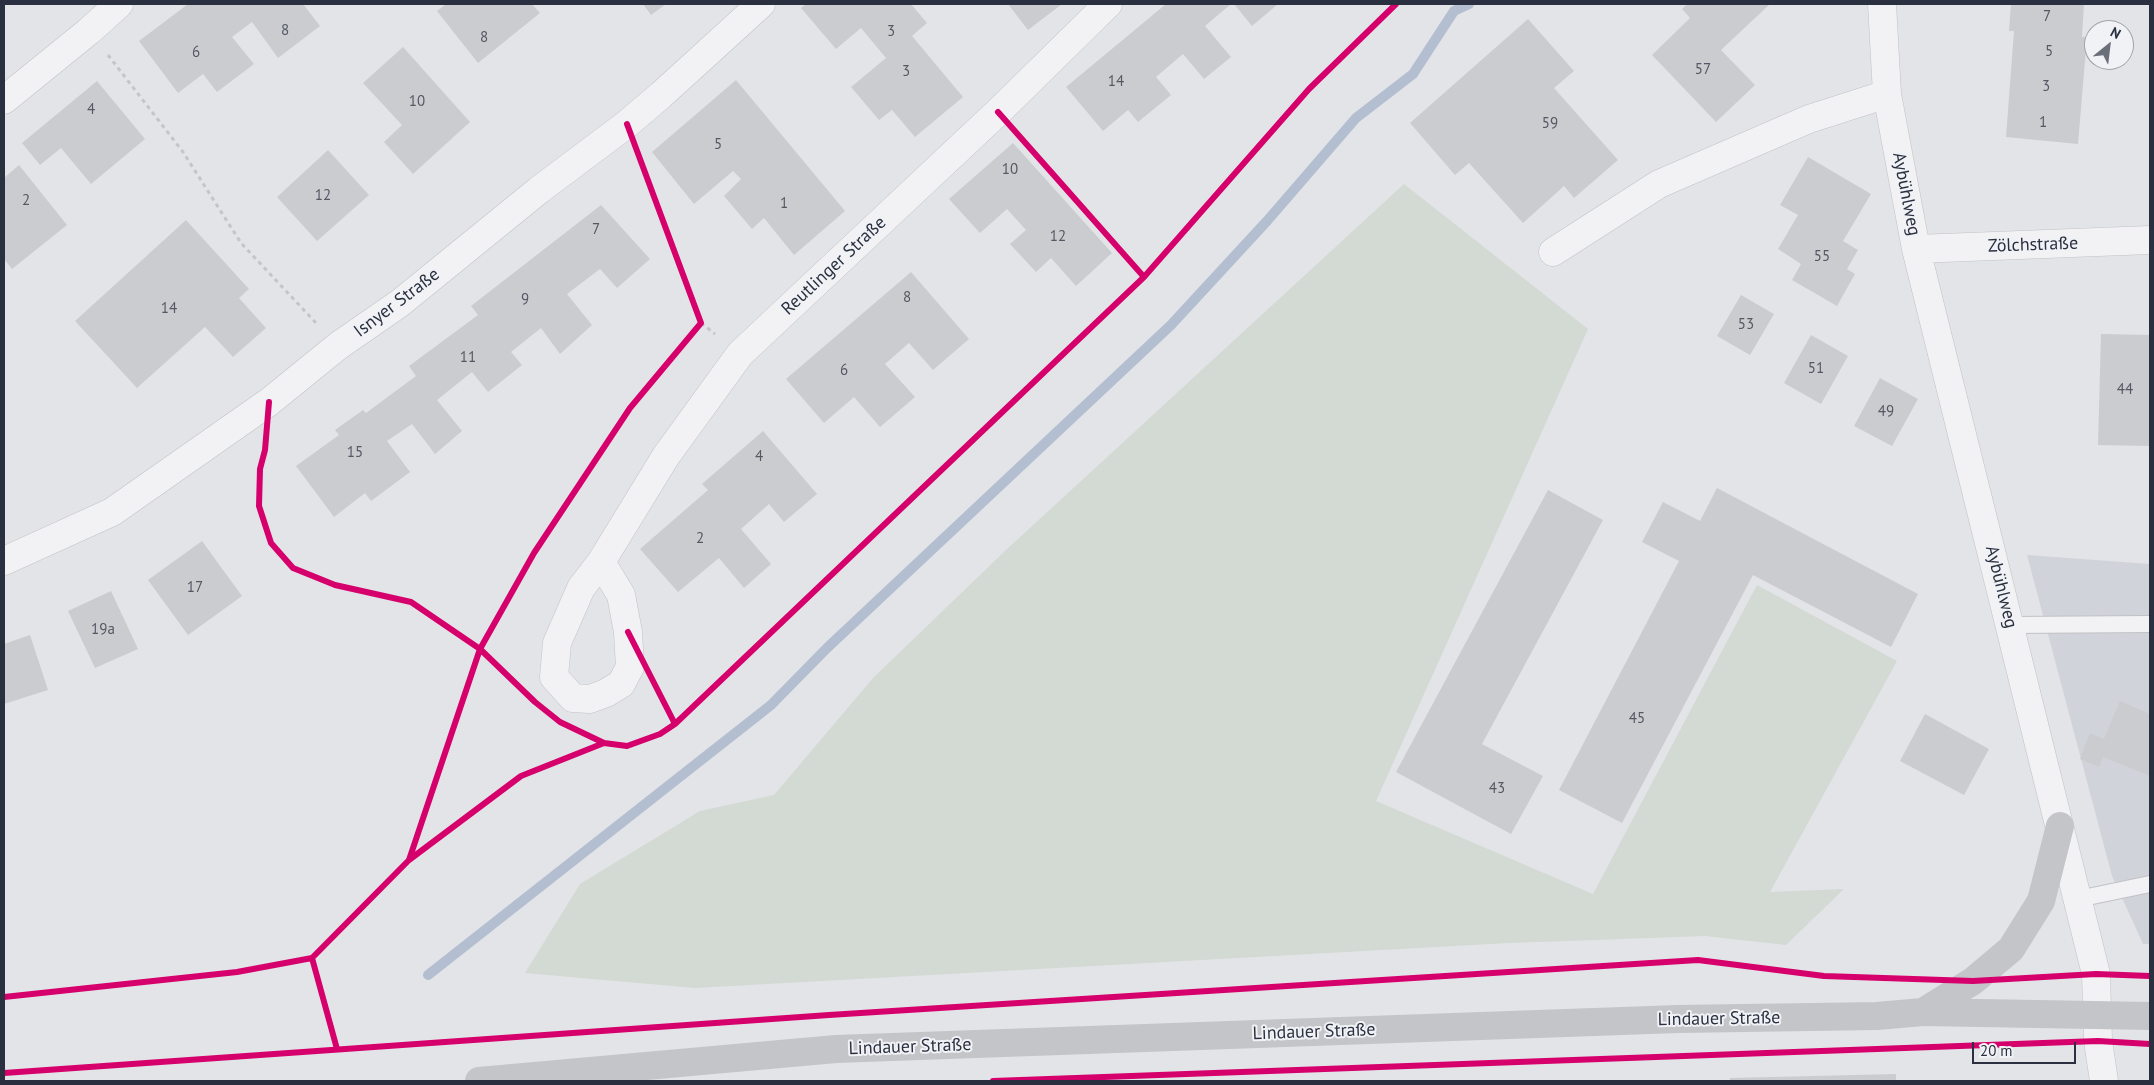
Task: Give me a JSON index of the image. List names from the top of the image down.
{
  "streets": {
    "main road": ["Lindauer Straße"],
    "street": [
      "Aybühlweg",
      "Zölchstraße",
      "Reutlinger Straße",
      "Isnyer Straße"
    ]
  },
  "crossings": [
    ["Aybühlweg", "Zölchstraße"],
    ["Aybühlweg", "Lindauer Straße"]
  ],
  "house_numbers": [
    "7",
    "8",
    "3",
    "8",
    "5",
    "6",
    "57",
    "3",
    "14",
    "3",
    "10",
    "4",
    "1",
    "59",
    "5",
    "10",
    "12",
    "2",
    "1",
    "7",
    "12",
    "55",
    "8",
    "9",
    "14",
    "53",
    "11",
    "51",
    "6",
    "44",
    "49",
    "15",
    "4",
    "2",
    "17",
    "19a",
    "45",
    "43"
  ],
  "scale_bar": "20 m",
  "north": "top right"
}
